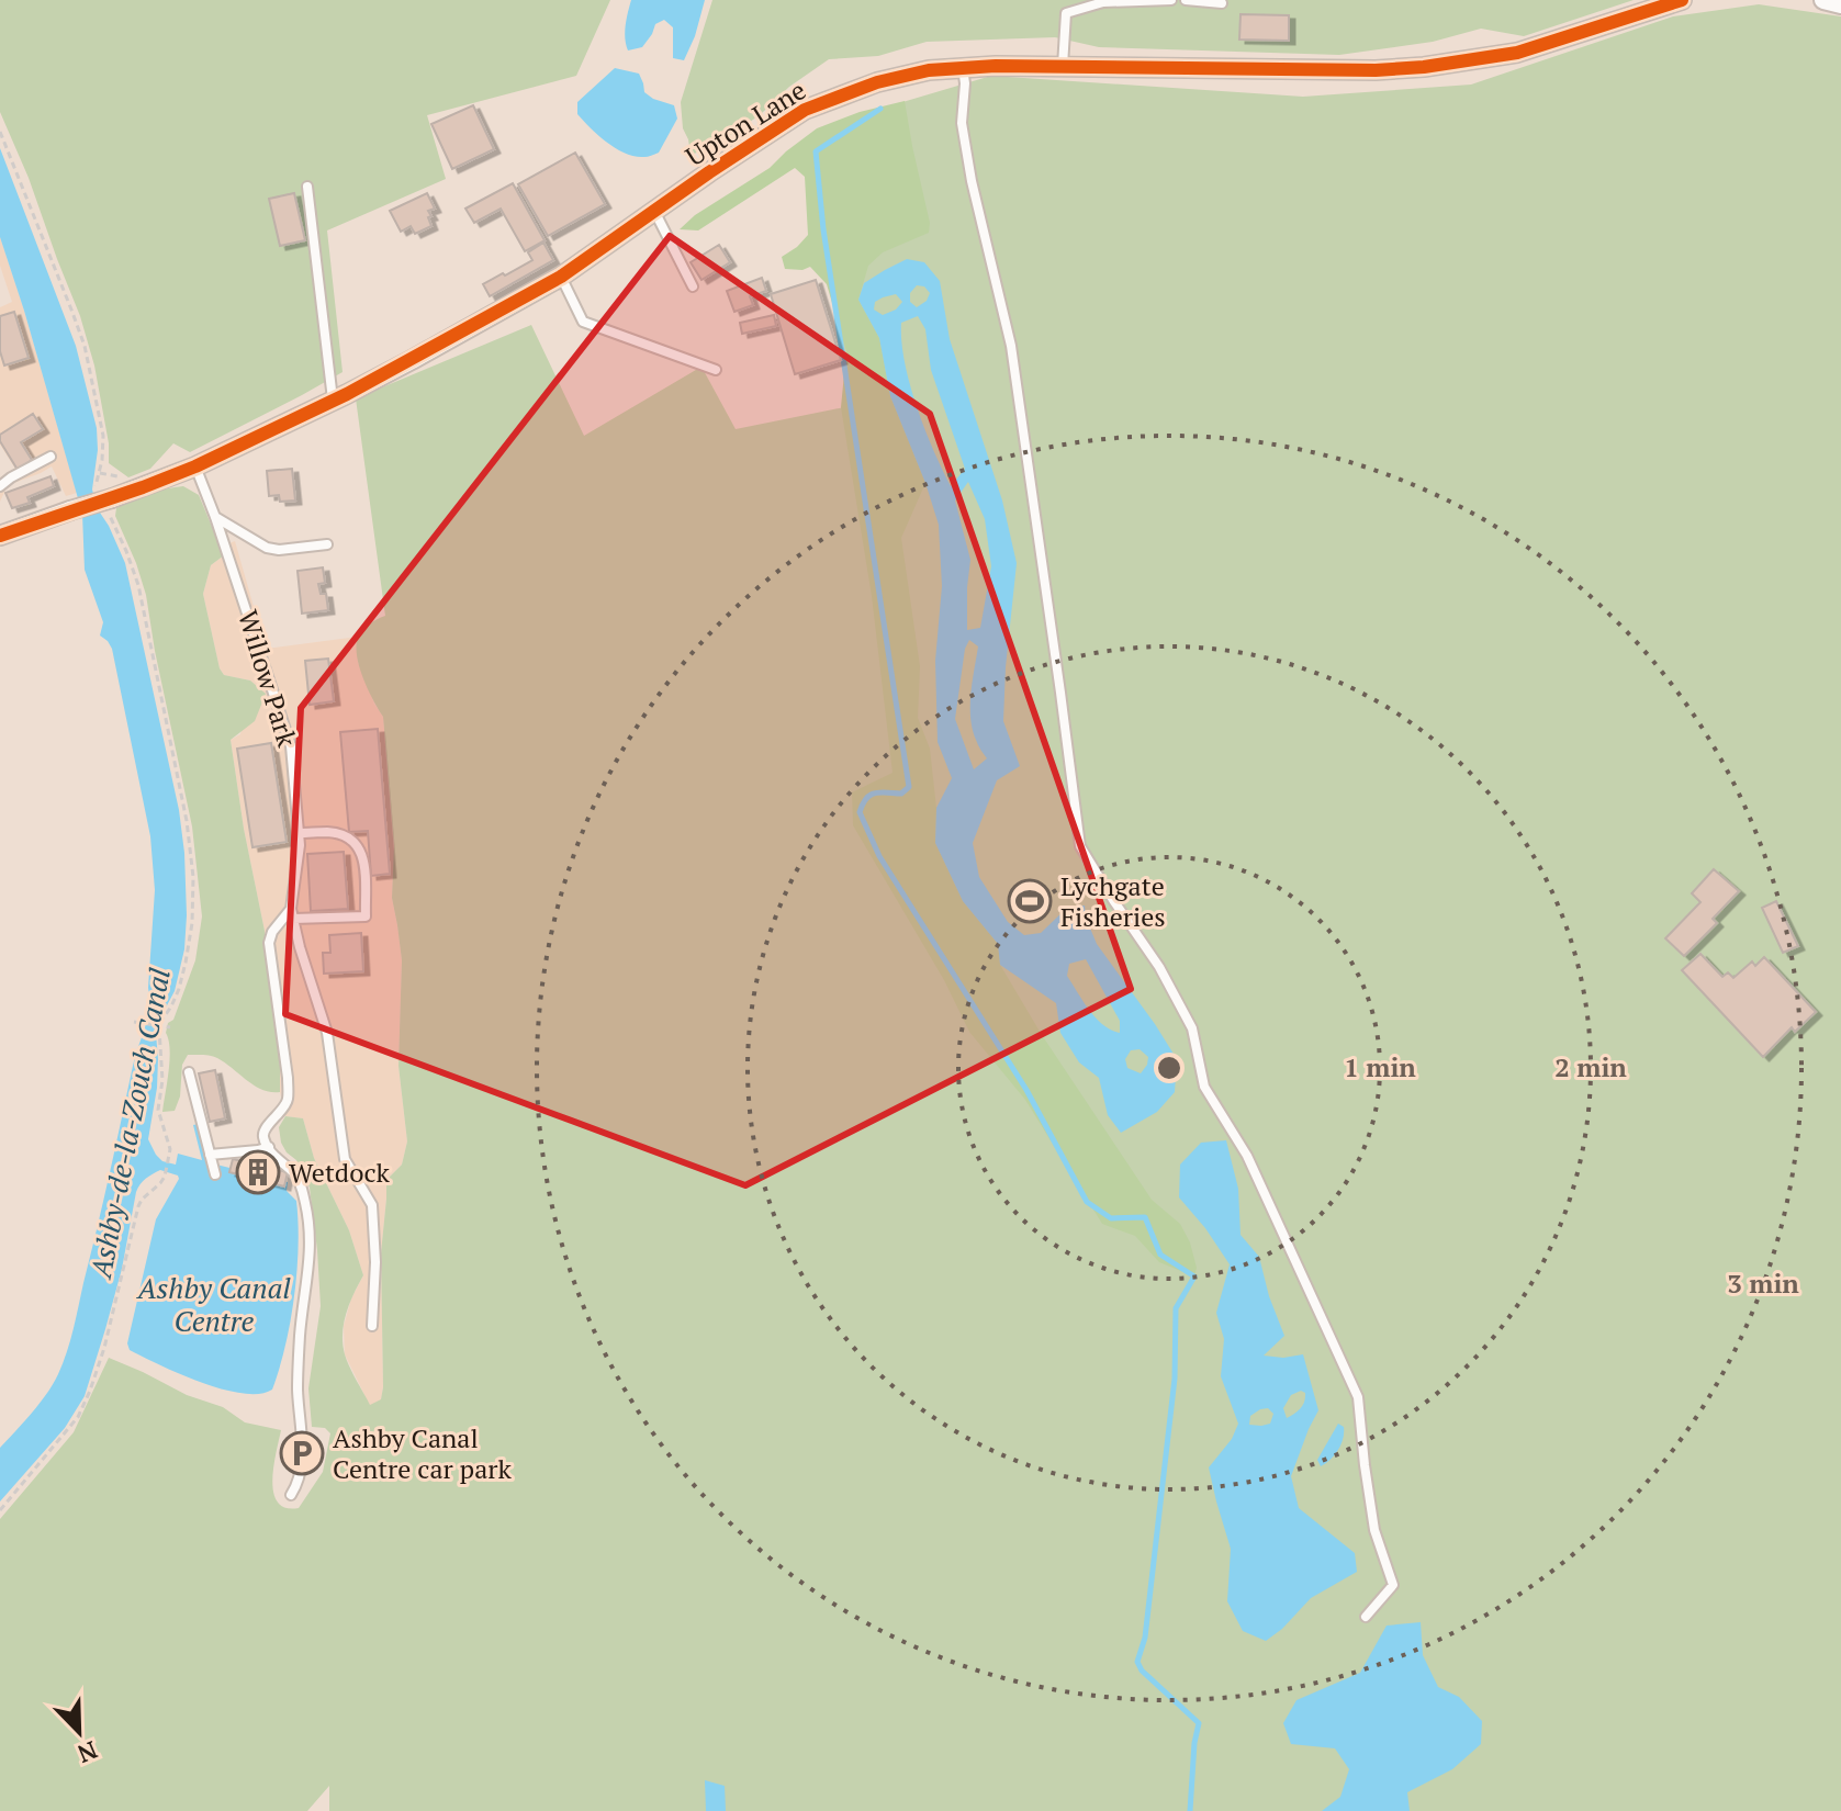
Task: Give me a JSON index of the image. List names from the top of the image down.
{
  "streets": {
    "street": ["Upton Lane"],
    "lane": ["Willow Park"]
  },
  "crossings": [
    ["Upton Lane", "Willow Park"]
  ],
  "water": ["Ashby-de-la-Zouch Canal", "Ashby Canal Centre"],
  "places": {
    "sports": ["Lychgate Fisheries"],
    "building": ["Wetdock"],
    "parking": ["Ashby Canal Centre car park"]
  },
  "north": "bottom right",
  "rings": ["1 min", "2 min", "3 min"]
}
